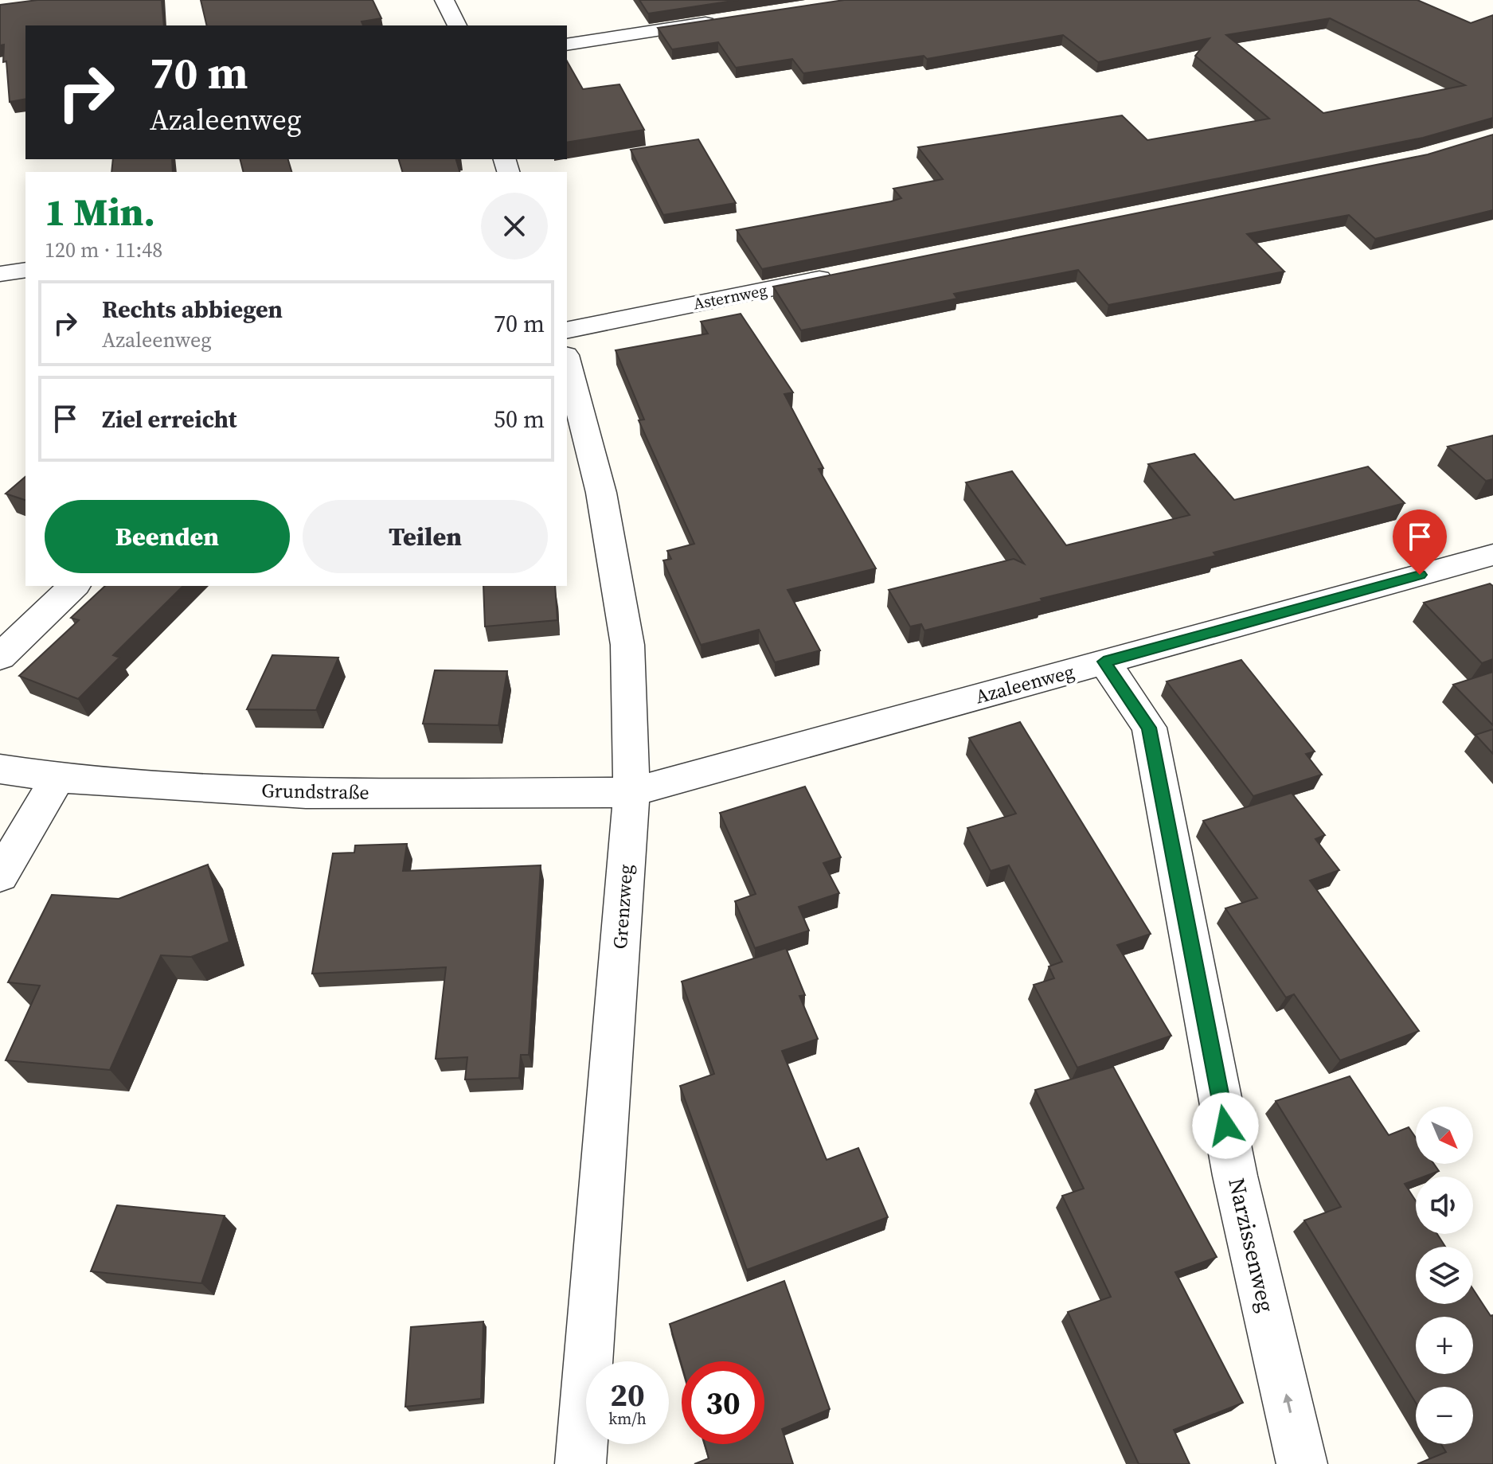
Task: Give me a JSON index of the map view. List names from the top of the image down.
{
  "streets": {
    "street": [
      "Asternweg",
      "Azaleenweg",
      "Grundstraße",
      "Grenzweg",
      "Narzissenweg"
    ]
  },
  "crossings": [
    ["Azaleenweg", "Grundstraße"],
    ["Azaleenweg", "Grenzweg"],
    ["Azaleenweg", "Narzissenweg"],
    ["Grundstraße", "Grenzweg"]
  ],
  "one_way": ["Narzissenweg"],
  "north": "bottom right",
  "page": {
    "turn": ["70 m", "Azaleenweg"],
    "heading": ["1 Min.", "120 m · 11:48"],
    "list": [
      {
        "name": "Rechts abbiegen",
        "note": "Azaleenweg",
        "value": "70 m"
      },
      {
        "name": "Ziel erreicht",
        "value": "50 m"
      }
    ],
    "buttons": ["Beenden", "Teilen"],
    "map_buttons": ["+", "−"],
    "speed": "20 km/h",
    "limit": "30"
  }
}
